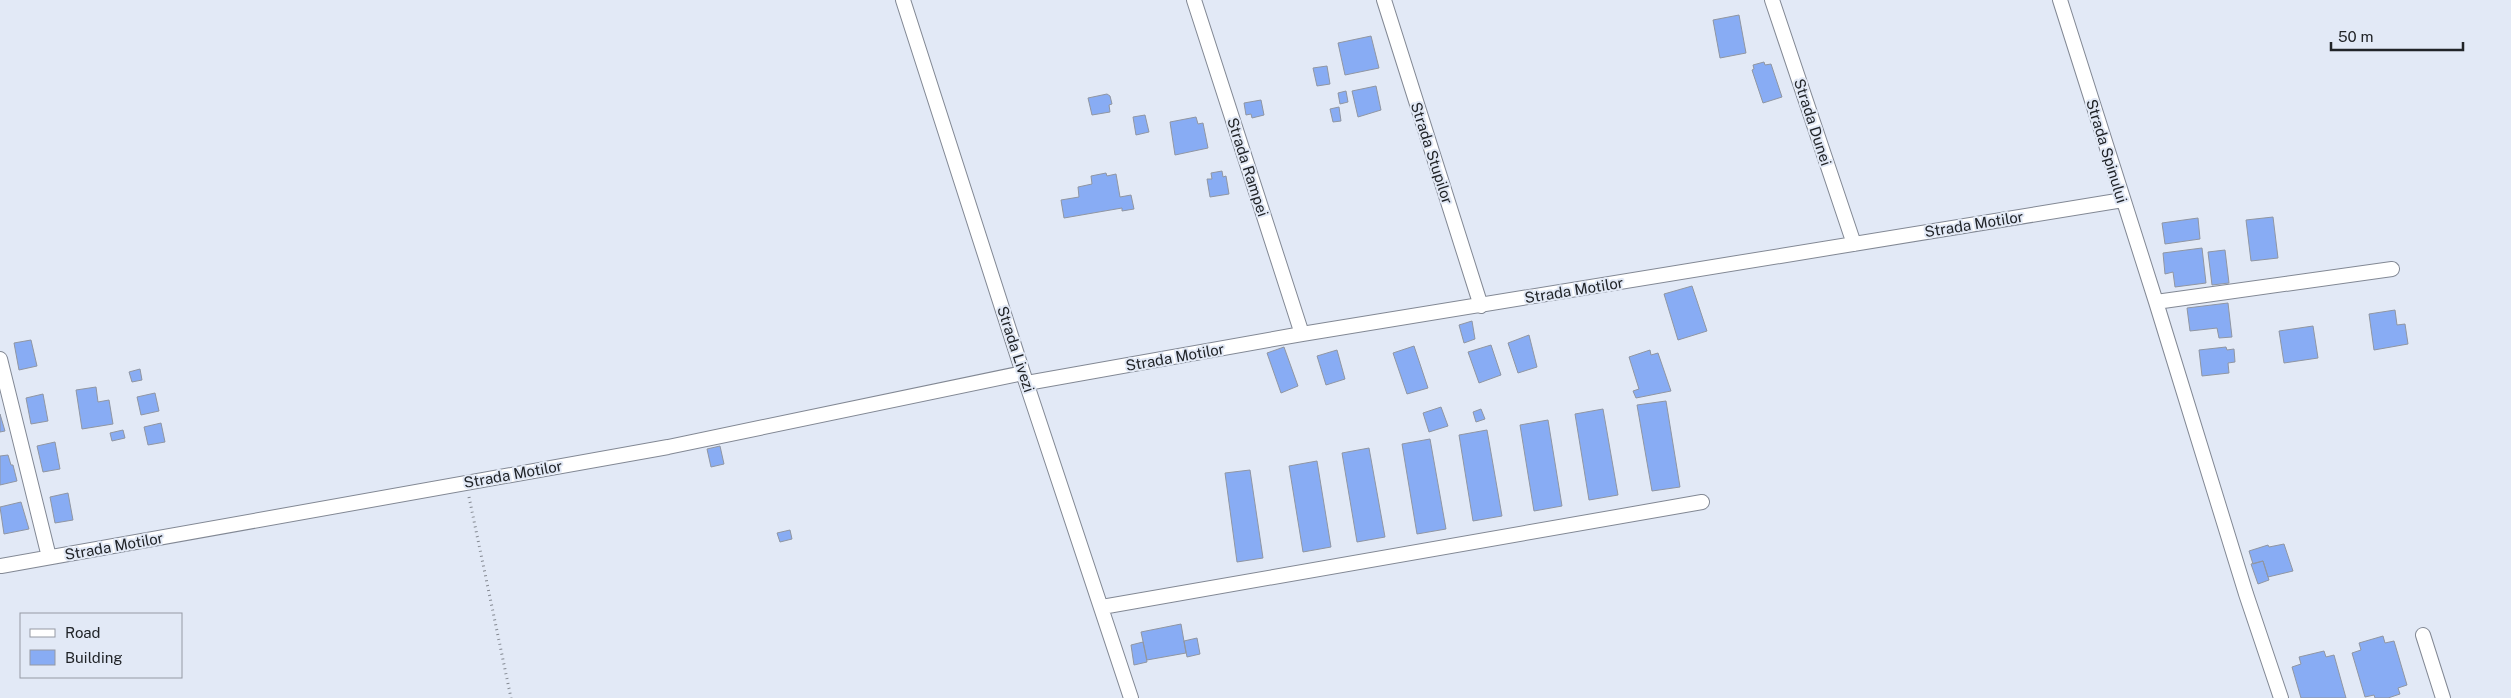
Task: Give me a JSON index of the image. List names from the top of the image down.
{
  "streets": {
    "street": [
      "Strada Dunei",
      "Strada Spinului",
      "Strada Stupilor",
      "Strada Rampei",
      "Strada Motilor",
      "Strada Livezi"
    ]
  },
  "crossings": [
    ["Strada Dunei", "Strada Motilor"],
    ["Strada Spinului", "Strada Motilor"],
    ["Strada Stupilor", "Strada Motilor"],
    ["Strada Rampei", "Strada Motilor"],
    ["Strada Motilor", "Strada Livezi"]
  ],
  "legend": ["Road", "Building"],
  "scale_bar": "50 m"
}
